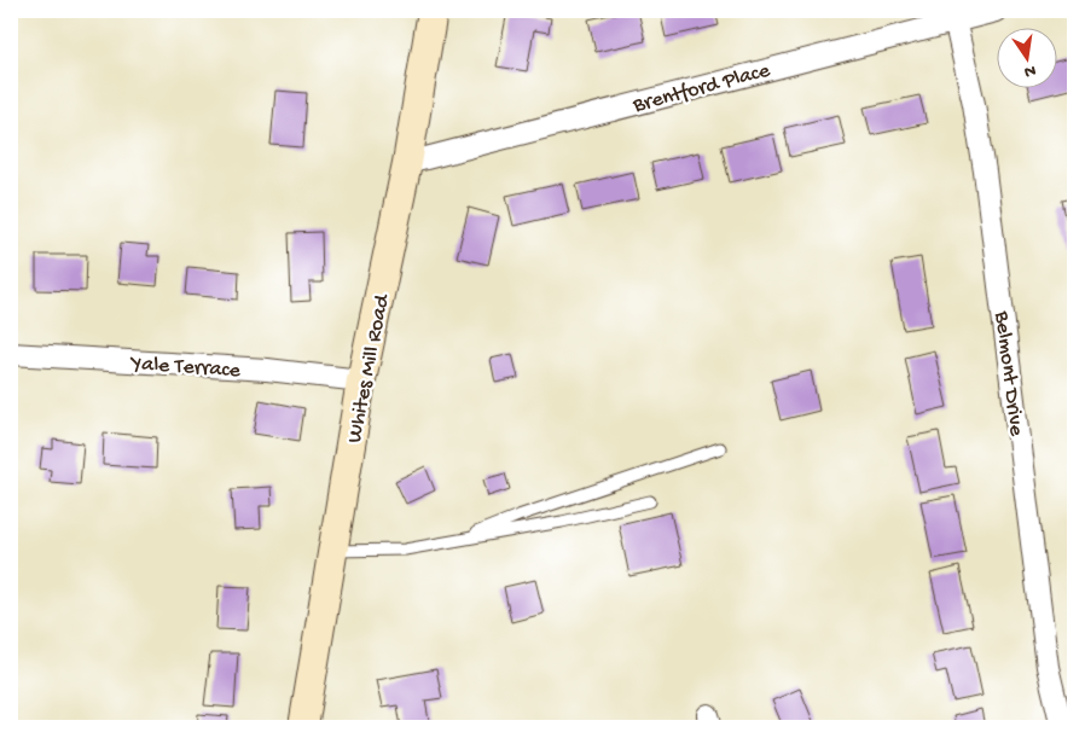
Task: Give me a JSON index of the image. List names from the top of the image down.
{
  "streets": {
    "street": [
      "Brentford Place",
      "Yale Terrace",
      "Whites Mill Road",
      "Belmont Drive"
    ]
  },
  "crossings": [
    ["Brentford Place", "Whites Mill Road"],
    ["Brentford Place", "Belmont Drive"],
    ["Yale Terrace", "Whites Mill Road"]
  ],
  "north": "bottom"
}
